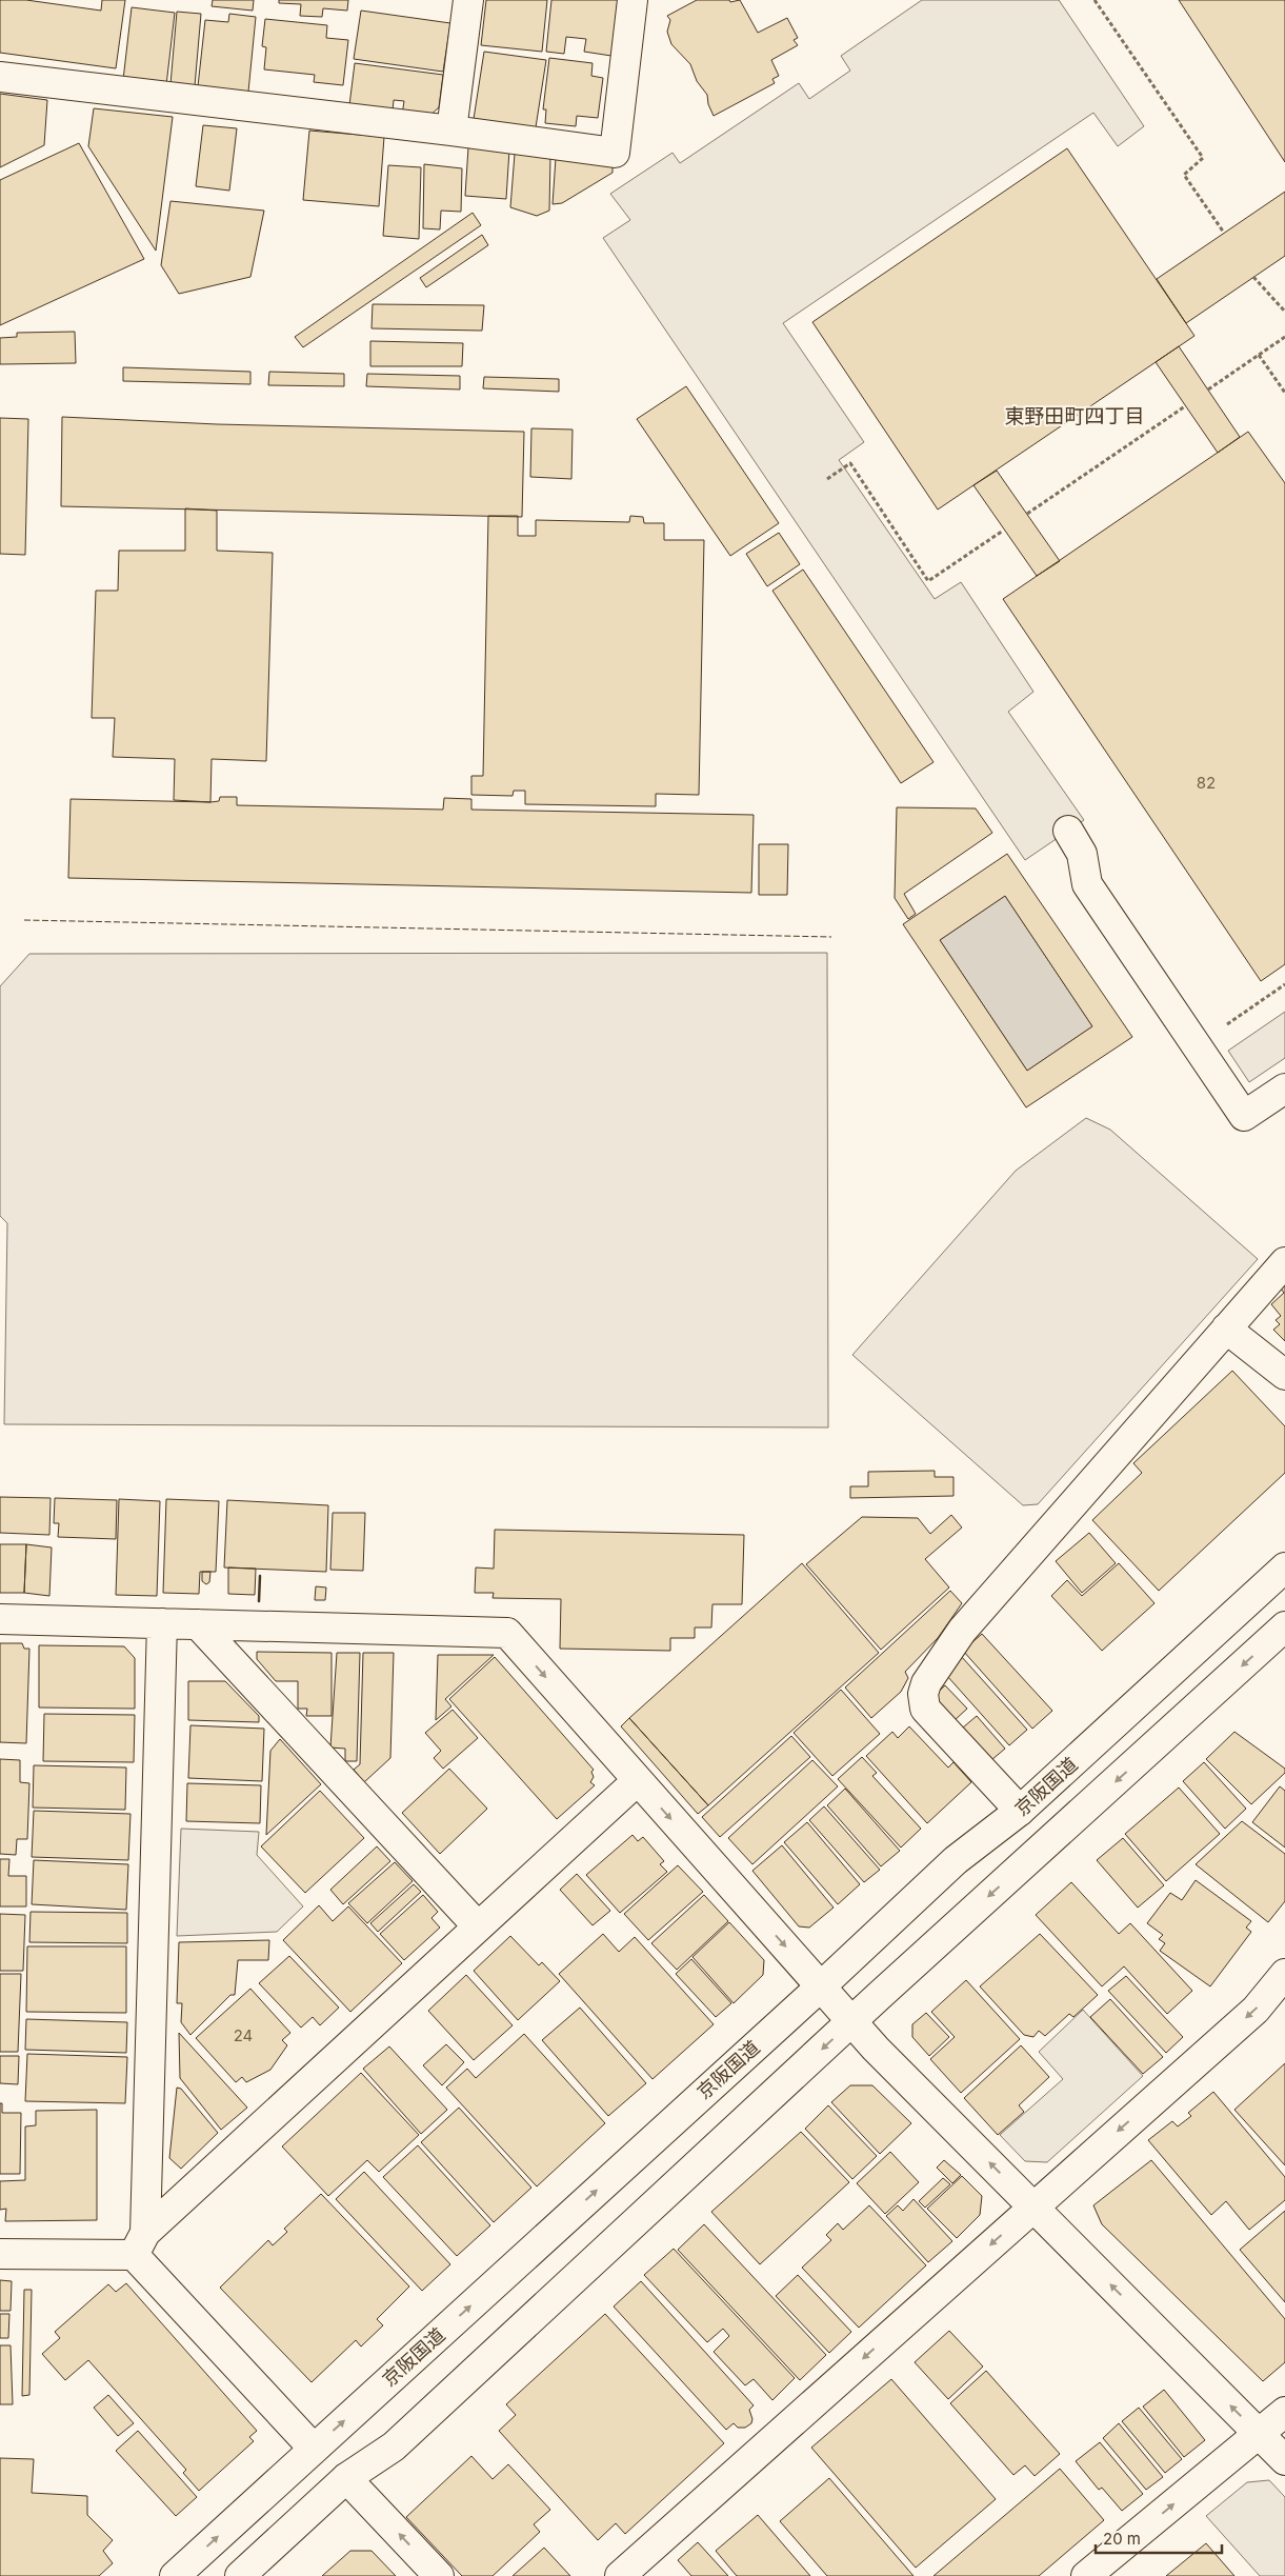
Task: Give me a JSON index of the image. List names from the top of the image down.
{
  "streets": {
    "main road": ["京阪国道"]
  },
  "districts": ["東野田町四丁目"],
  "house_numbers": ["82", "24"],
  "scale_bar": "20 m"
}
